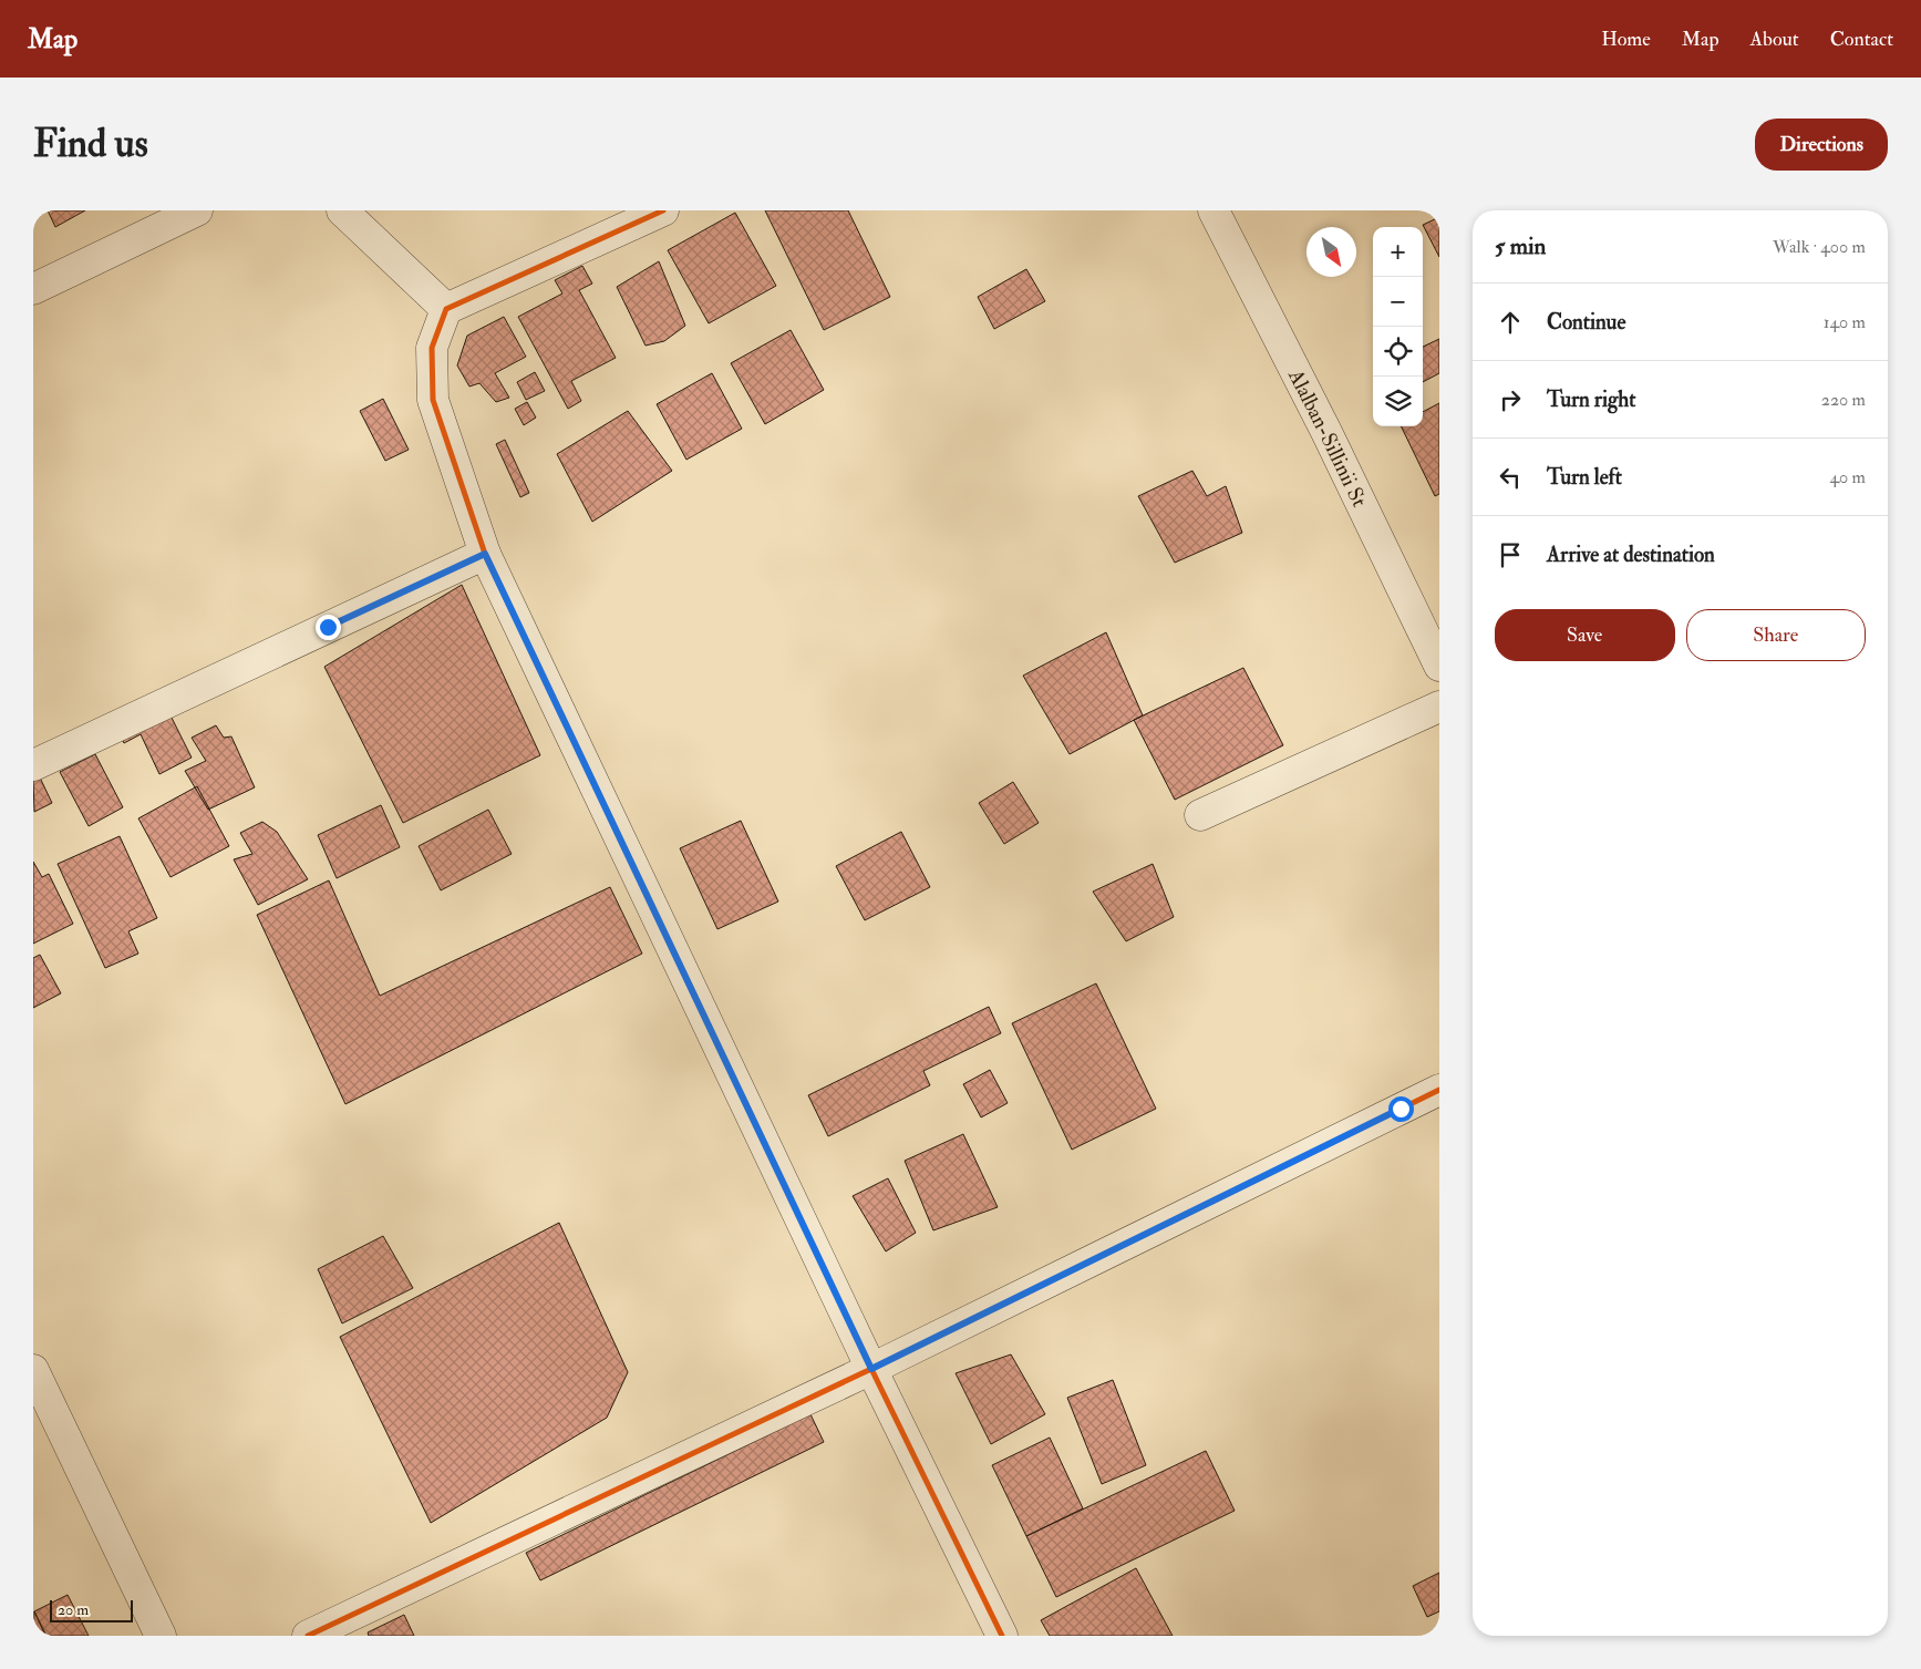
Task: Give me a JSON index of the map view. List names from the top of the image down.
{
  "streets": {
    "street": ["Alalban-Sillinii St"]
  },
  "scale_bar": "20 m",
  "north": "bottom right",
  "page": {
    "header": "Map",
    "nav": [
      "Home",
      "Map",
      "About",
      "Contact"
    ],
    "buttons": [
      "Directions",
      ["Save", "Share"]
    ],
    "title": "Find us",
    "heading": ["5 min", "Walk · 400 m"],
    "map_buttons": ["+", "−"],
    "list": [
      ["Continue", "140 m"],
      ["Turn right", "220 m"],
      ["Turn left", "40 m"],
      "Arrive at destination"
    ],
    "scale": "20 m"
  }
}
